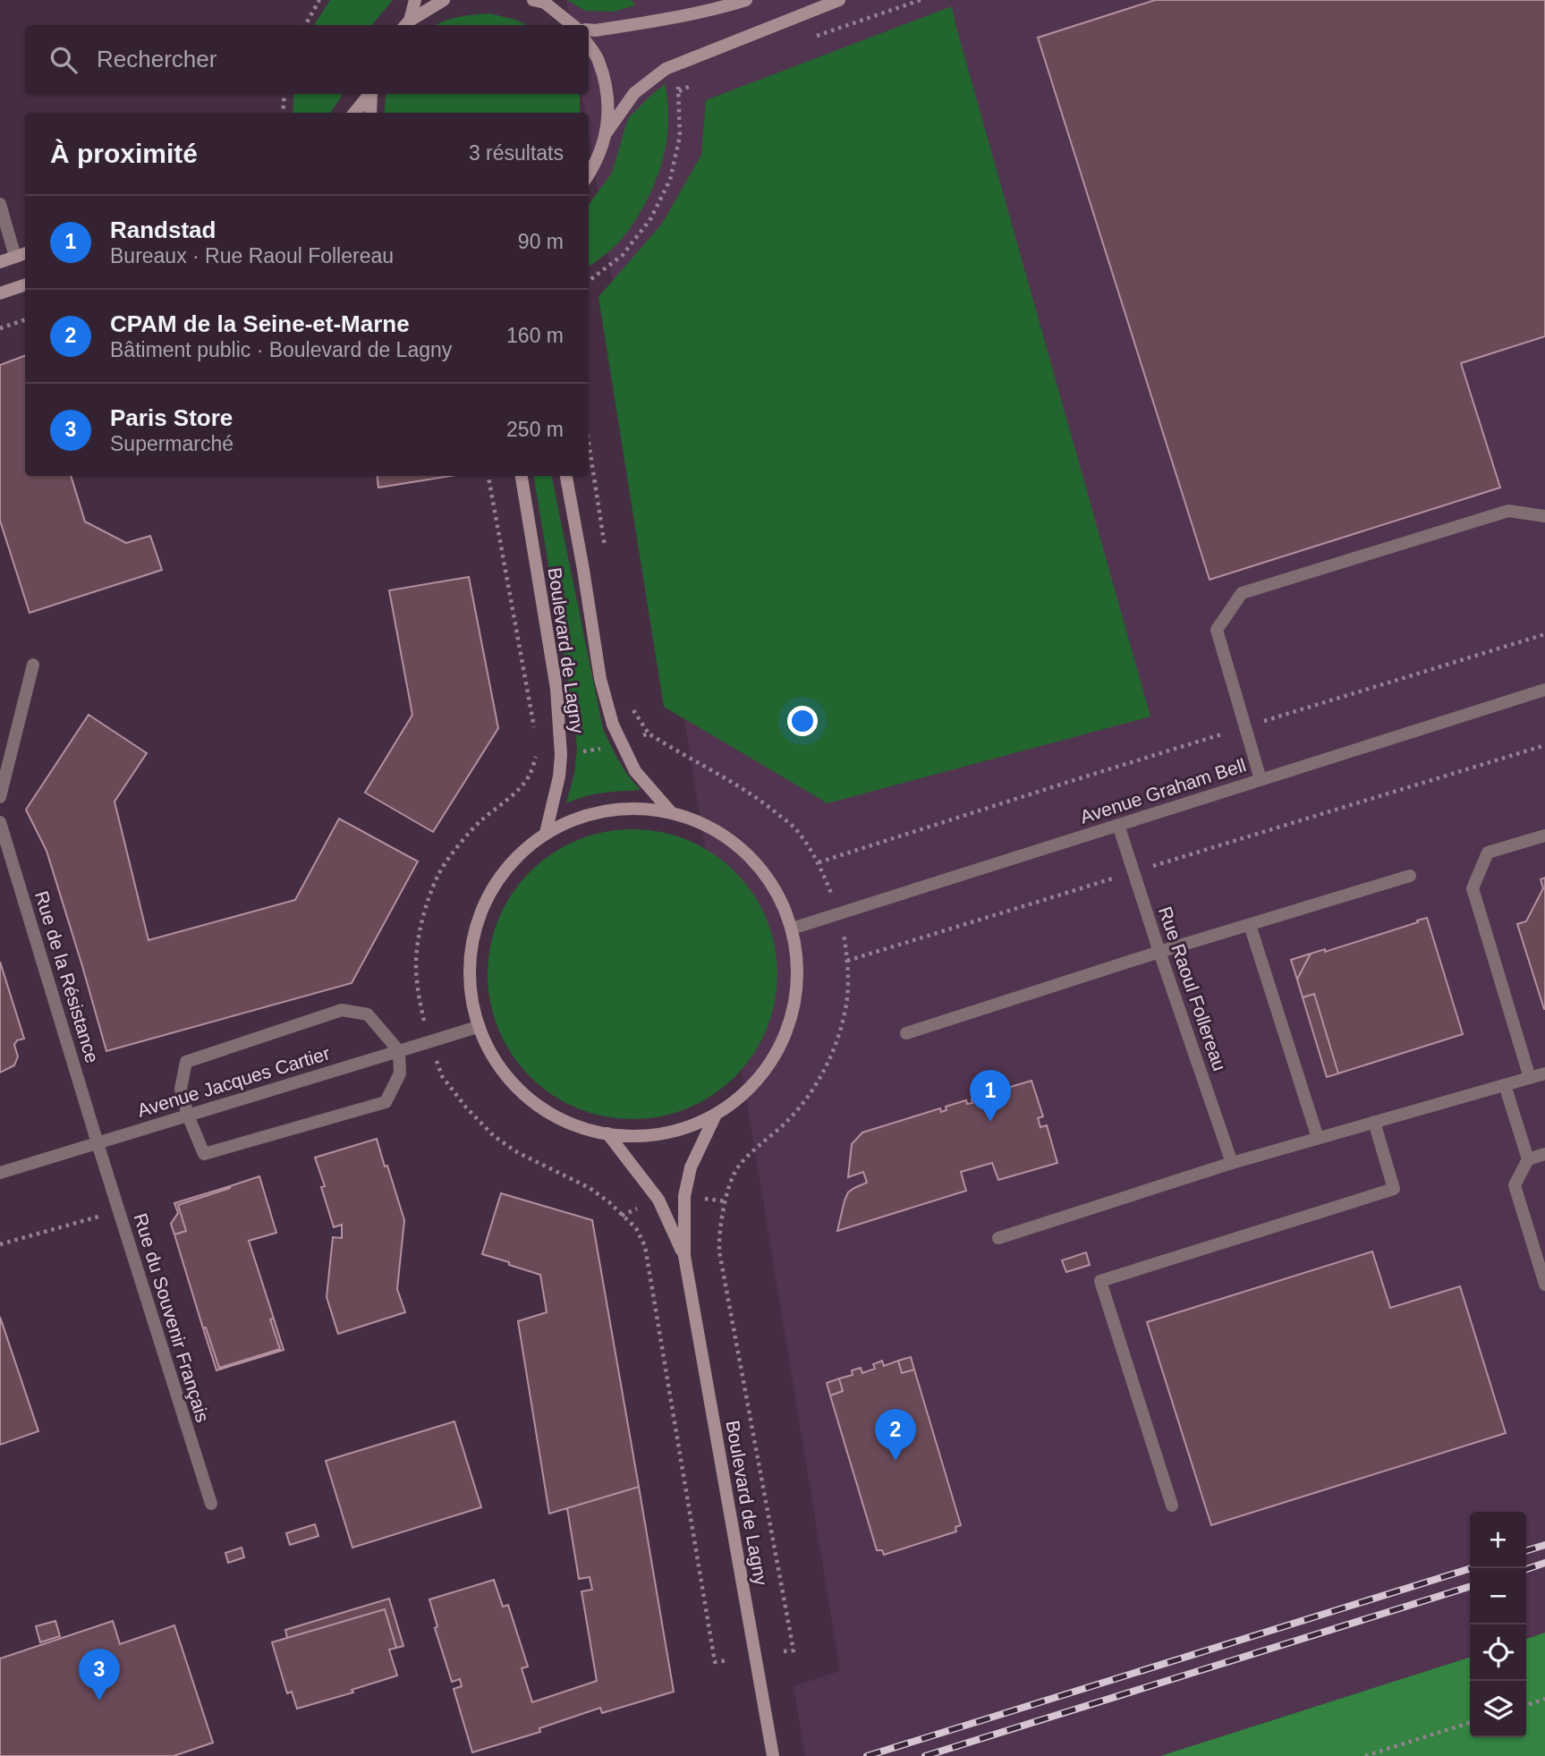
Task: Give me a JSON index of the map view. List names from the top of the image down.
{
  "streets": {
    "main road": ["Boulevard de Lagny"],
    "street": [
      "Avenue Graham Bell",
      "Rue de la Résistance",
      "Rue Raoul Follereau",
      "Avenue Jacques Cartier",
      "Rue du Souvenir Français"
    ]
  },
  "crossings": [
    ["Avenue Graham Bell", "Rue Raoul Follereau"],
    ["Rue de la Résistance", "Avenue Jacques Cartier"],
    ["Rue de la Résistance", "Rue du Souvenir Français"],
    ["Avenue Jacques Cartier", "Rue du Souvenir Français"]
  ],
  "page": {
    "search": "Rechercher",
    "heading": ["À proximité", "3 résultats"],
    "list": [
      {
        "mark": "1",
        "name": "Randstad",
        "note": "Bureaux · Rue Raoul Follereau",
        "value": "90 m"
      },
      {
        "mark": "2",
        "name": "CPAM de la Seine-et-Marne",
        "note": "Bâtiment public · Boulevard de Lagny",
        "value": "160 m"
      },
      {
        "mark": "3",
        "name": "Paris Store",
        "note": "Supermarché",
        "value": "250 m"
      }
    ],
    "pins": ["1", "2", "3"],
    "map_buttons": ["+", "−"]
  }
}
